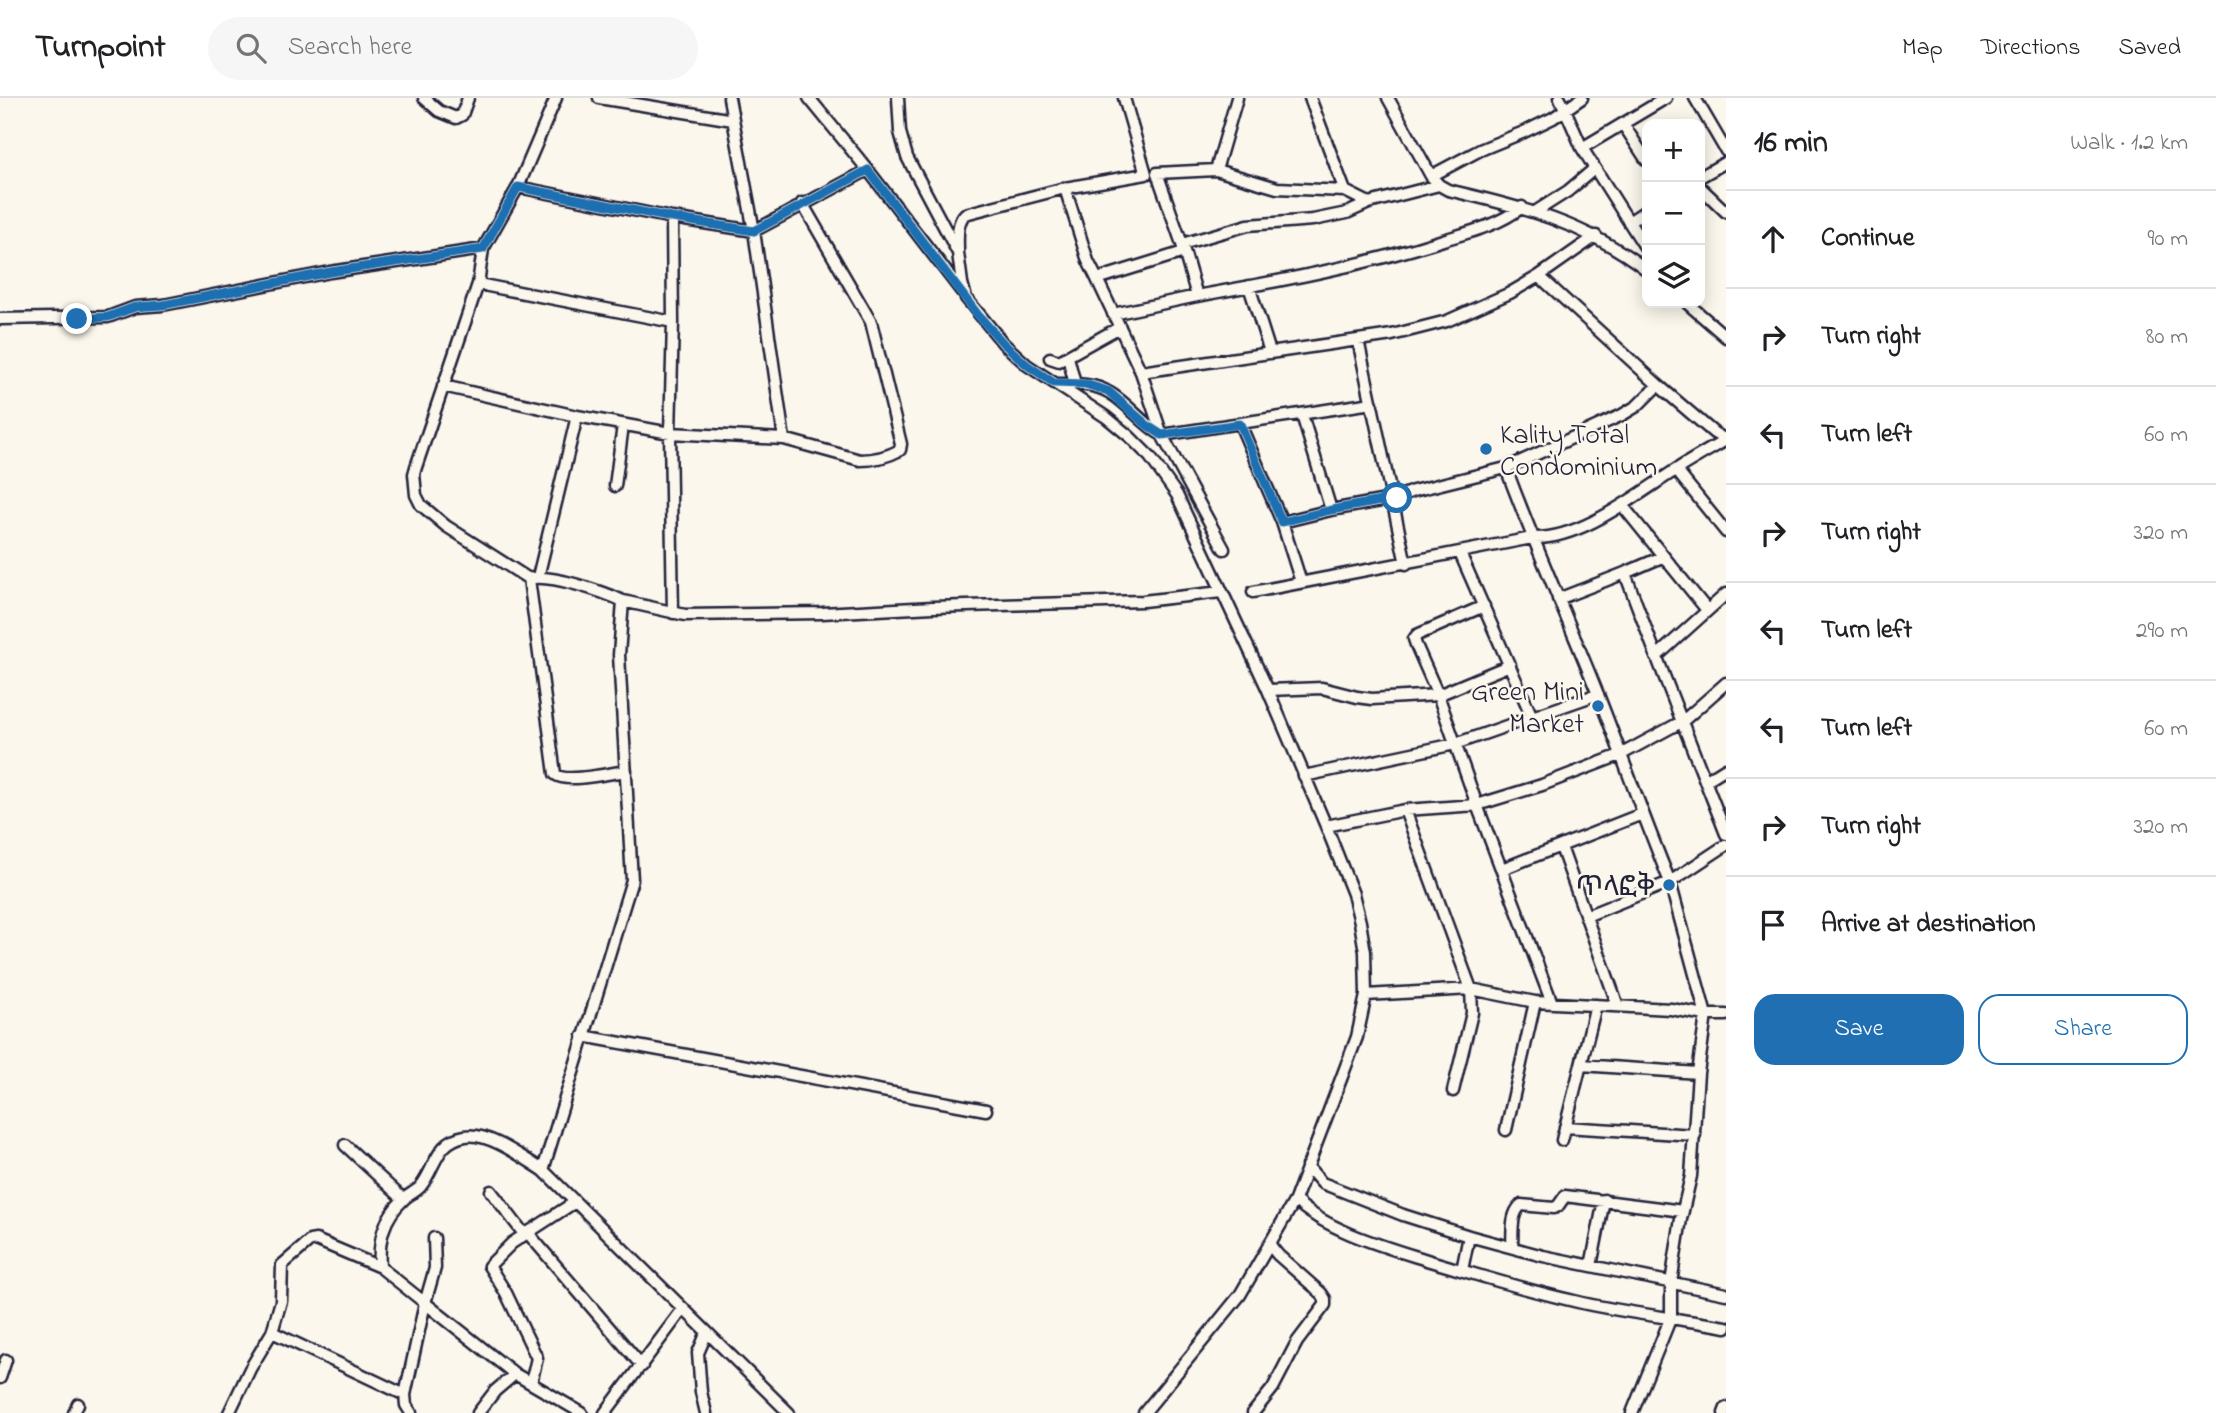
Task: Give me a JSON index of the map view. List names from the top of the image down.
{
  "places": ["Kality Total Condominium", "Green Mini Market", "ጥላፎቅ"],
  "page": {
    "header": "Turnpoint",
    "search": "Search here",
    "nav": ["Map", "Directions", "Saved"],
    "heading": ["16 min", "Walk · 1.2 km"],
    "map_buttons": ["+", "−"],
    "list": [
      ["Continue", "90 m"],
      ["Turn right", "80 m"],
      ["Turn left", "60 m"],
      ["Turn right", "320 m"],
      ["Turn left", "290 m"],
      ["Turn left", "60 m"],
      ["Turn right", "320 m"],
      "Arrive at destination"
    ],
    "buttons": ["Save", "Share"]
  }
}
